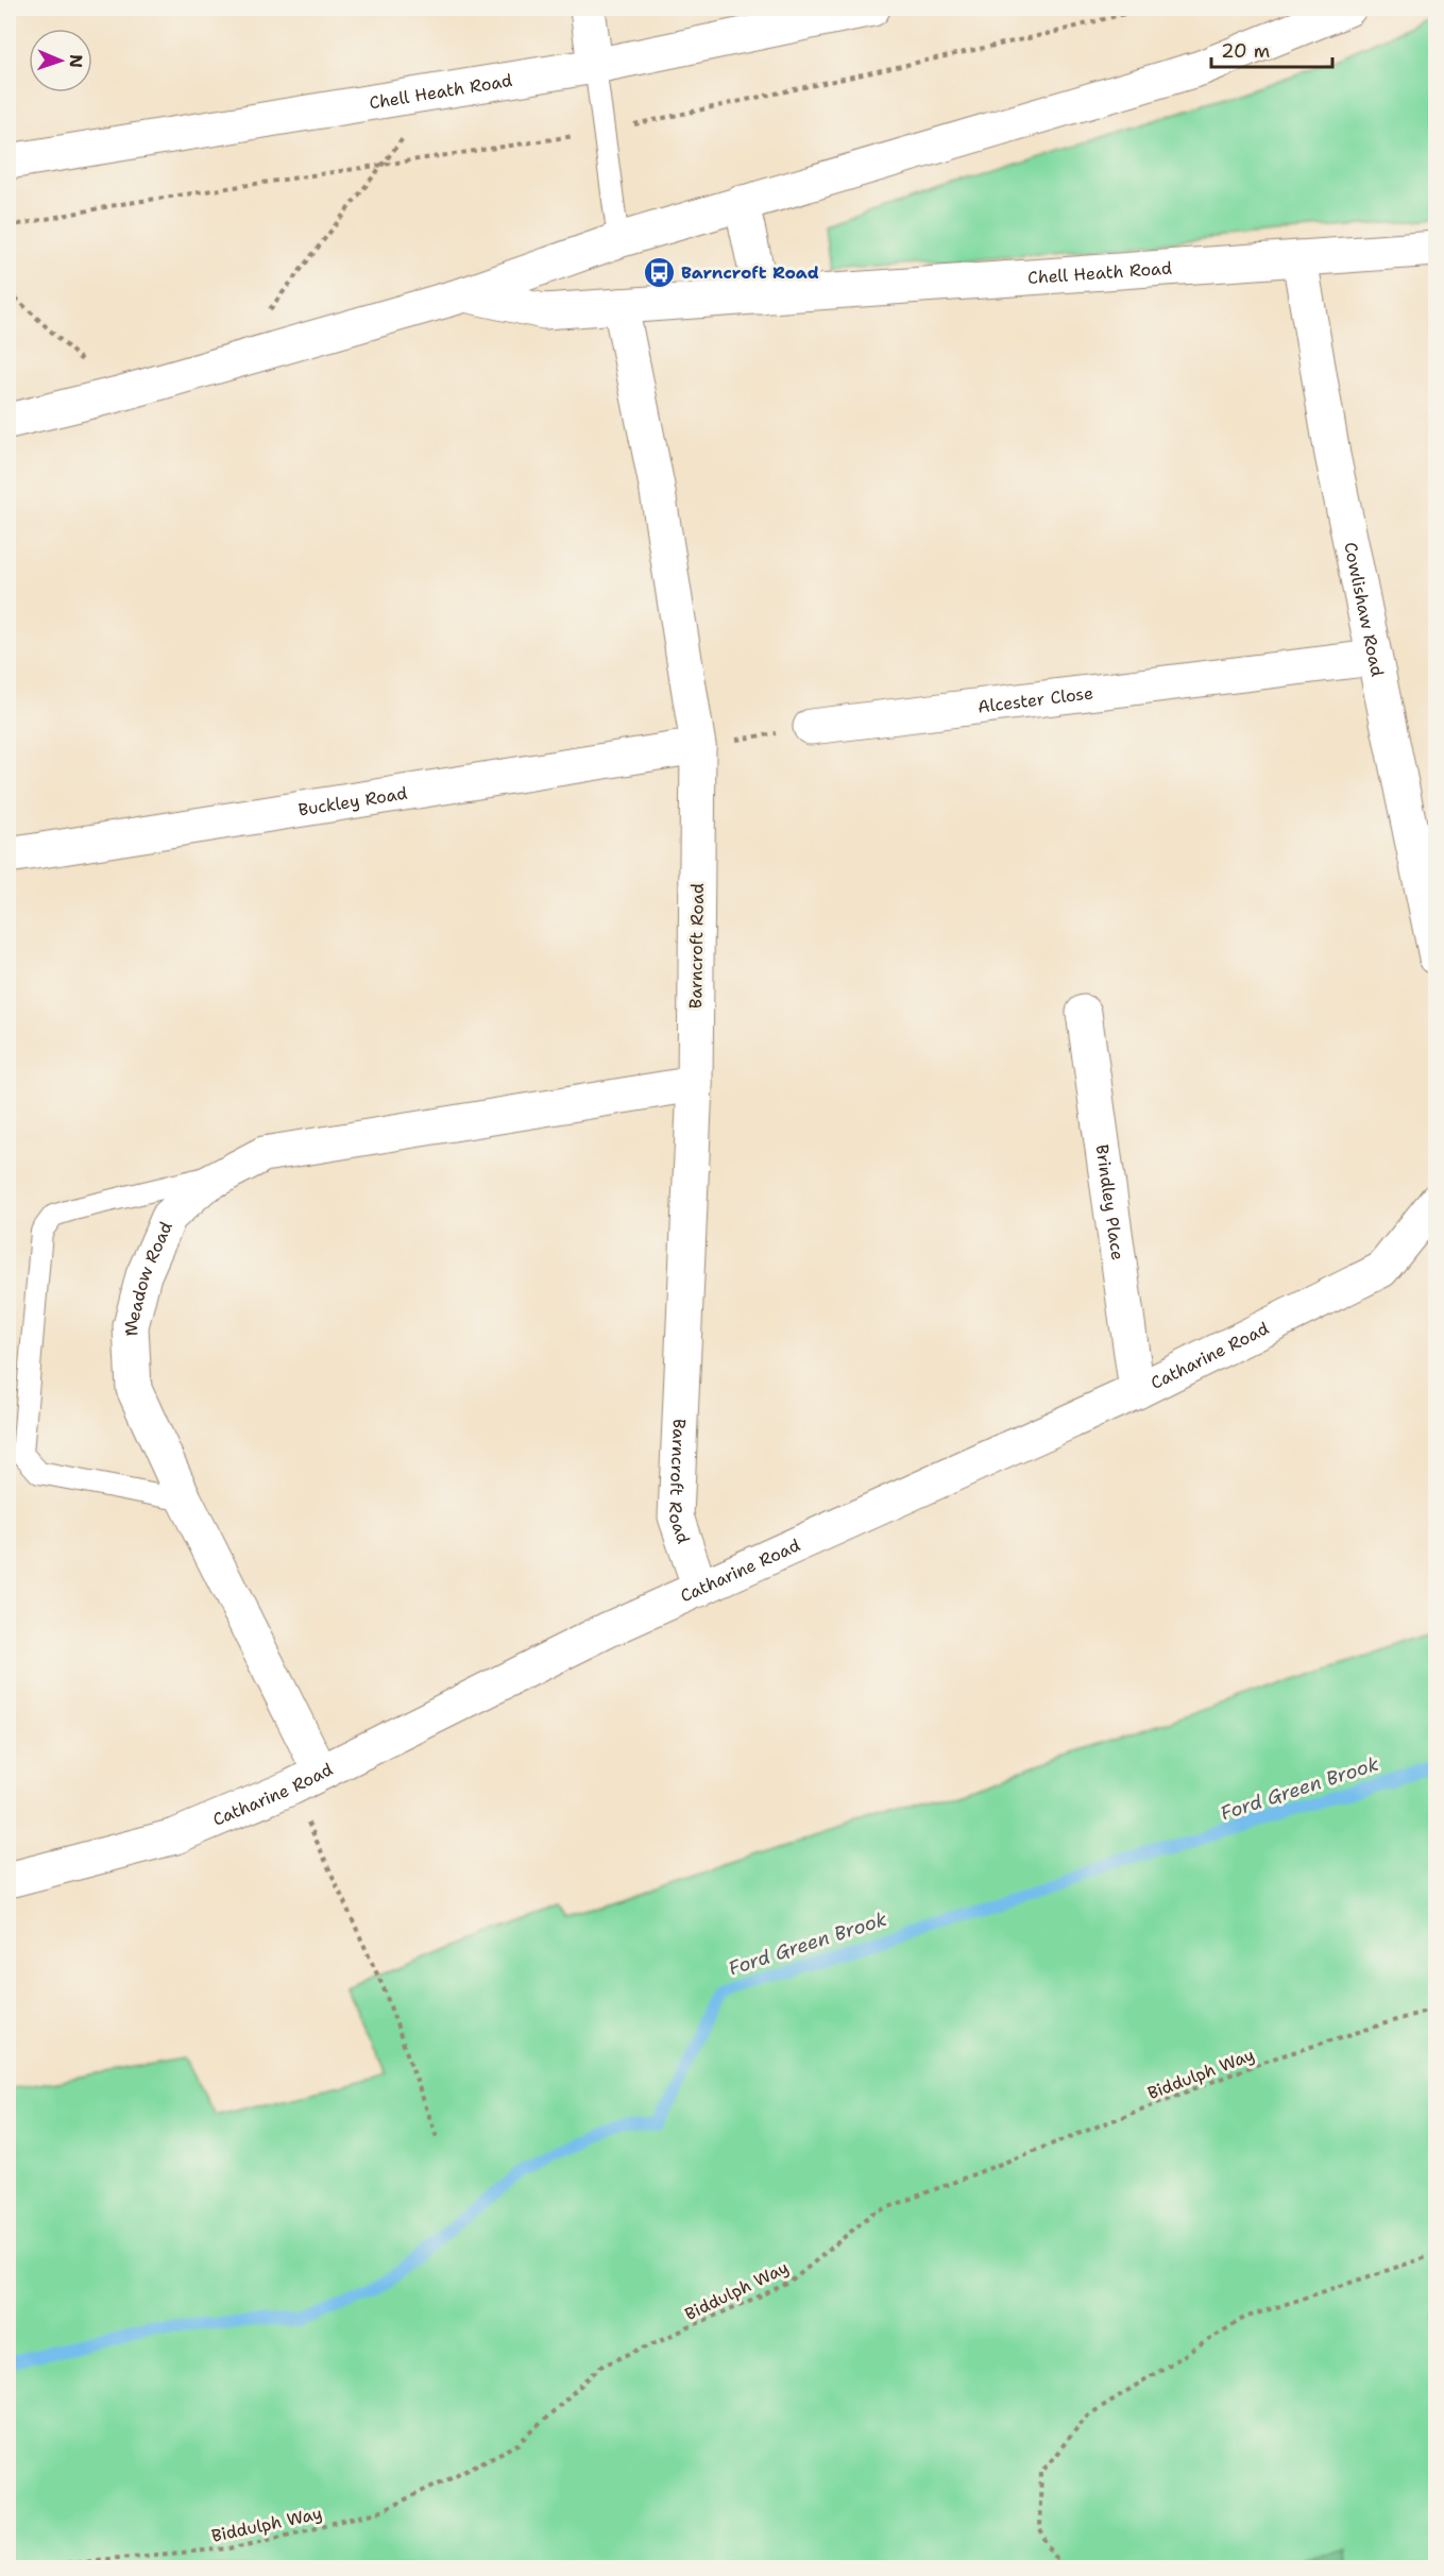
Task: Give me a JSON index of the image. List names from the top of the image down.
{
  "streets": {
    "street": [
      "Chell Heath Road",
      "Cowlishaw Road",
      "Alcester Close",
      "Buckley Road",
      "Barncroft Road",
      "Brindley Place",
      "Meadow Road",
      "Catharine Road"
    ],
    "path": ["Biddulph Way"]
  },
  "crossings": [
    ["Chell Heath Road", "Cowlishaw Road"],
    ["Chell Heath Road", "Barncroft Road"],
    ["Cowlishaw Road", "Alcester Close"],
    ["Buckley Road", "Barncroft Road"],
    ["Barncroft Road", "Meadow Road"],
    ["Barncroft Road", "Catharine Road"],
    ["Brindley Place", "Catharine Road"],
    ["Meadow Road", "Catharine Road"]
  ],
  "water": ["Ford Green Brook"],
  "places": {
    "bus stop": ["Barncroft Road"]
  },
  "scale_bar": "20 m",
  "north": "right"
}
